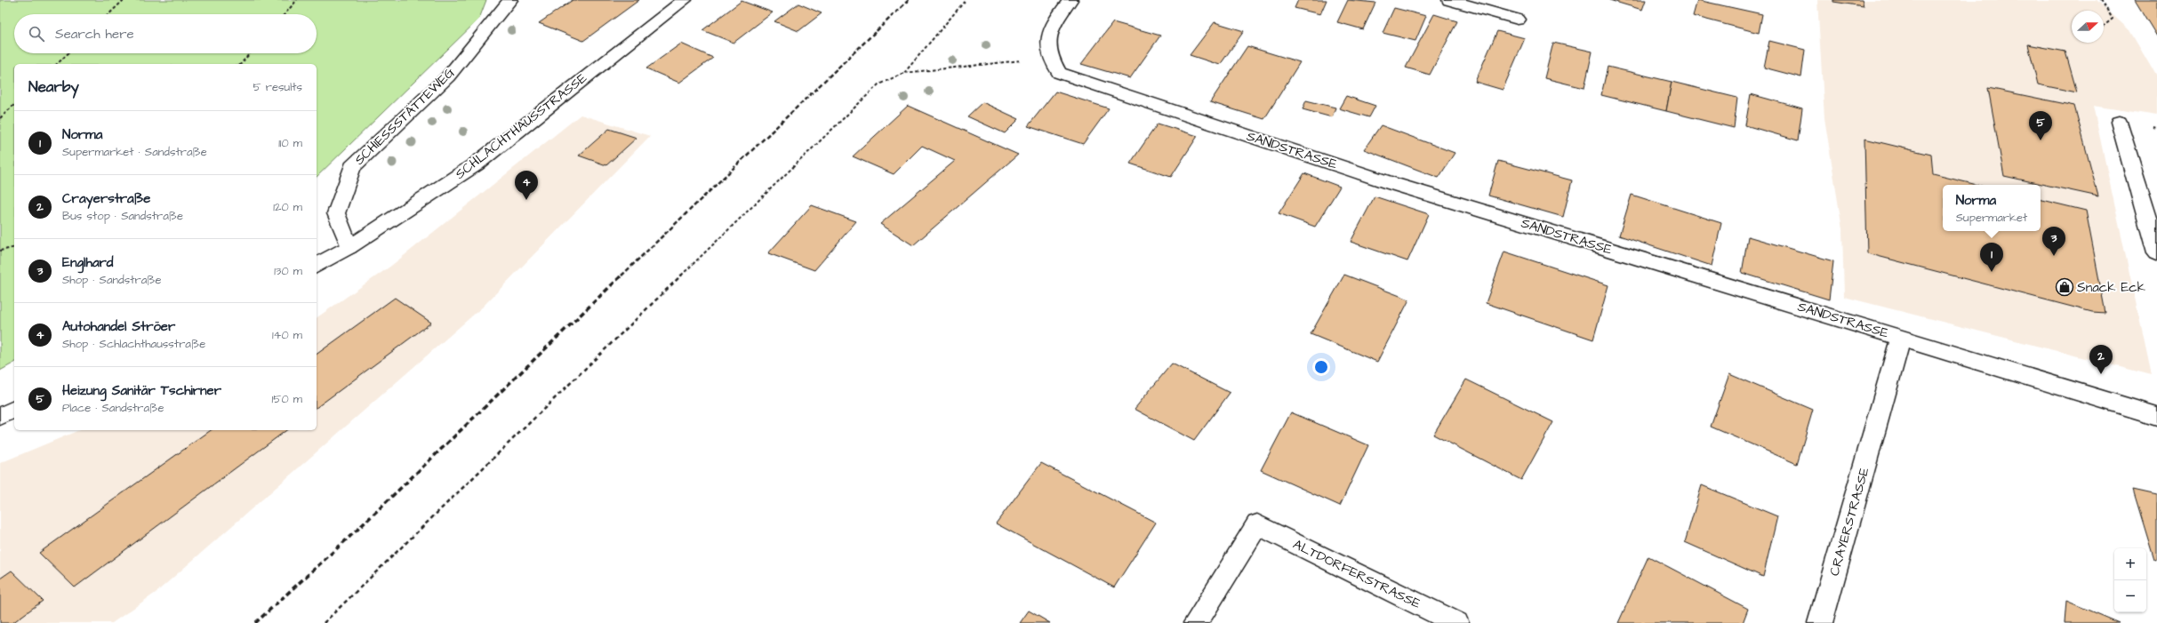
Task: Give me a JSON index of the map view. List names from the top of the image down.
{
  "streets": {
    "street": [
      "SCHIESSSTÄTTEWEG",
      "SCHLACHTHAUSSTRASSE",
      "SANDSTRASSE",
      "CRAYERSTRASSE",
      "ALTDORFERSTRASSE"
    ]
  },
  "crossings": [
    ["SCHIESSSTÄTTEWEG", "SCHLACHTHAUSSTRASSE"],
    ["SANDSTRASSE", "CRAYERSTRASSE"]
  ],
  "places": {
    "shop": ["Snack Eck"]
  },
  "north": "right",
  "page": {
    "search": "Search here",
    "heading": ["Nearby", "5 results"],
    "list": [
      {
        "mark": "1",
        "name": "Norma",
        "note": "Supermarket · Sandstraße",
        "value": "110 m"
      },
      {
        "mark": "2",
        "name": "Crayerstraße",
        "note": "Bus stop · Sandstraße",
        "value": "120 m"
      },
      {
        "mark": "3",
        "name": "Englhard",
        "note": "Shop · Sandstraße",
        "value": "130 m"
      },
      {
        "mark": "4",
        "name": "Autohandel Ströer",
        "note": "Shop · Schlachthausstraße",
        "value": "140 m"
      },
      {
        "mark": "5",
        "name": "Heizung Sanitär Tschirner",
        "note": "Place · Sandstraße",
        "value": "150 m"
      }
    ],
    "pins": [
      "5",
      "4",
      "3",
      "1",
      "2"
    ],
    "popup": ["Norma", "Supermarket"],
    "map_buttons": ["+", "−"]
  }
}
